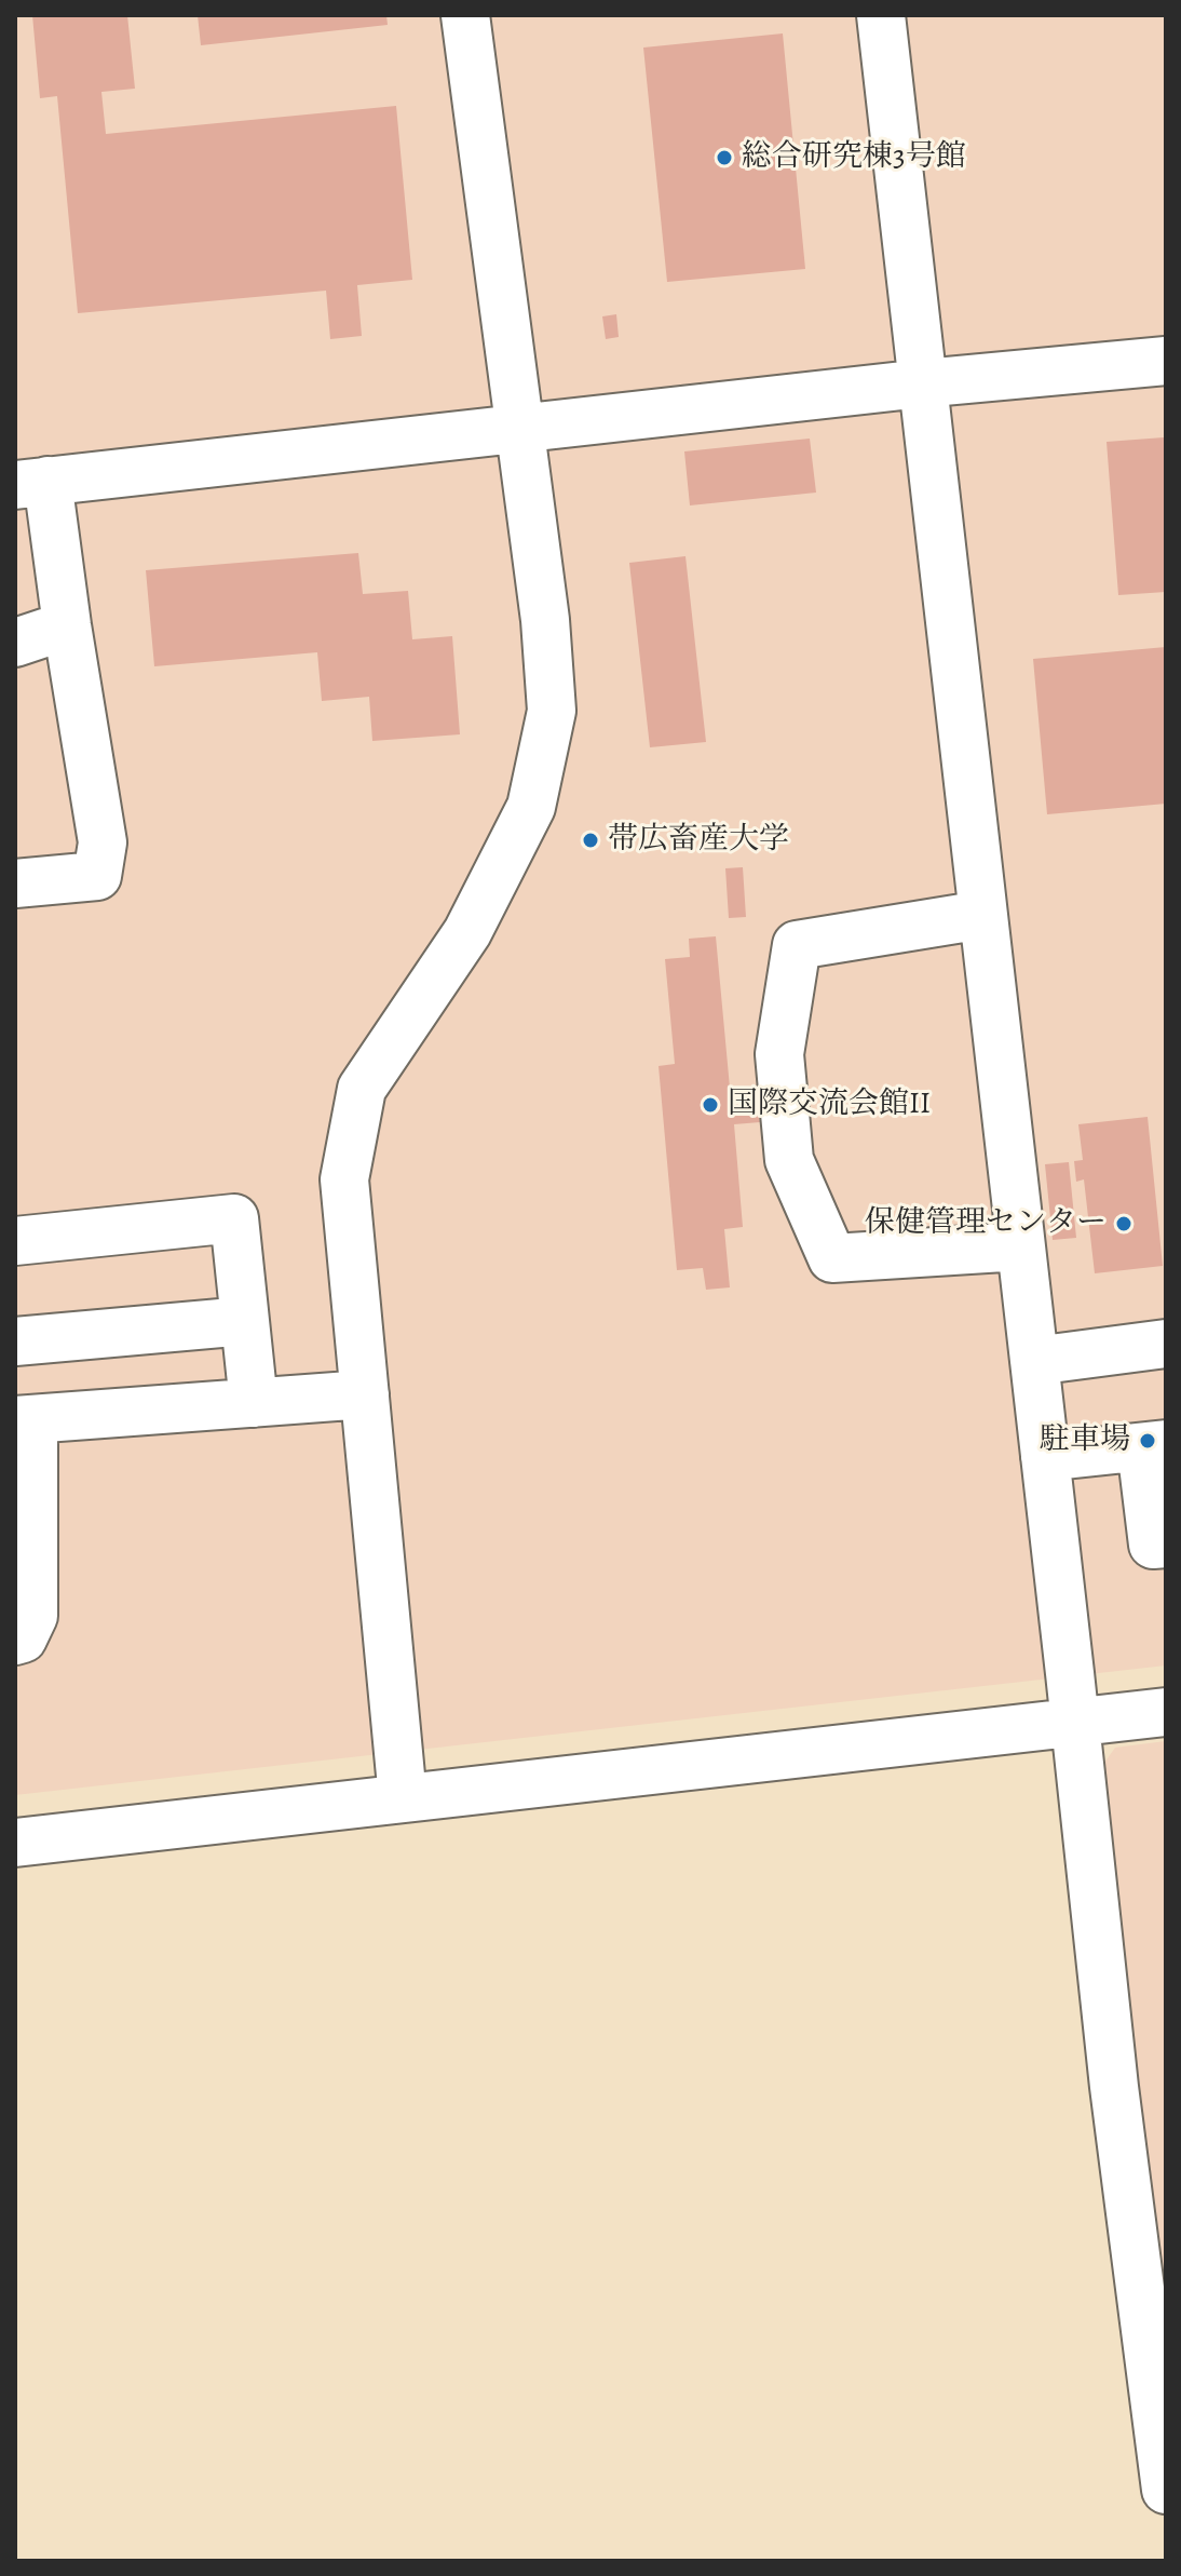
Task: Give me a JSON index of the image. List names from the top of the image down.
{
  "places": [
    "総合研究棟3号館",
    "帯広畜産大学",
    "国際交流会館II",
    "保健管理センター",
    "駐車場"
  ]
}
